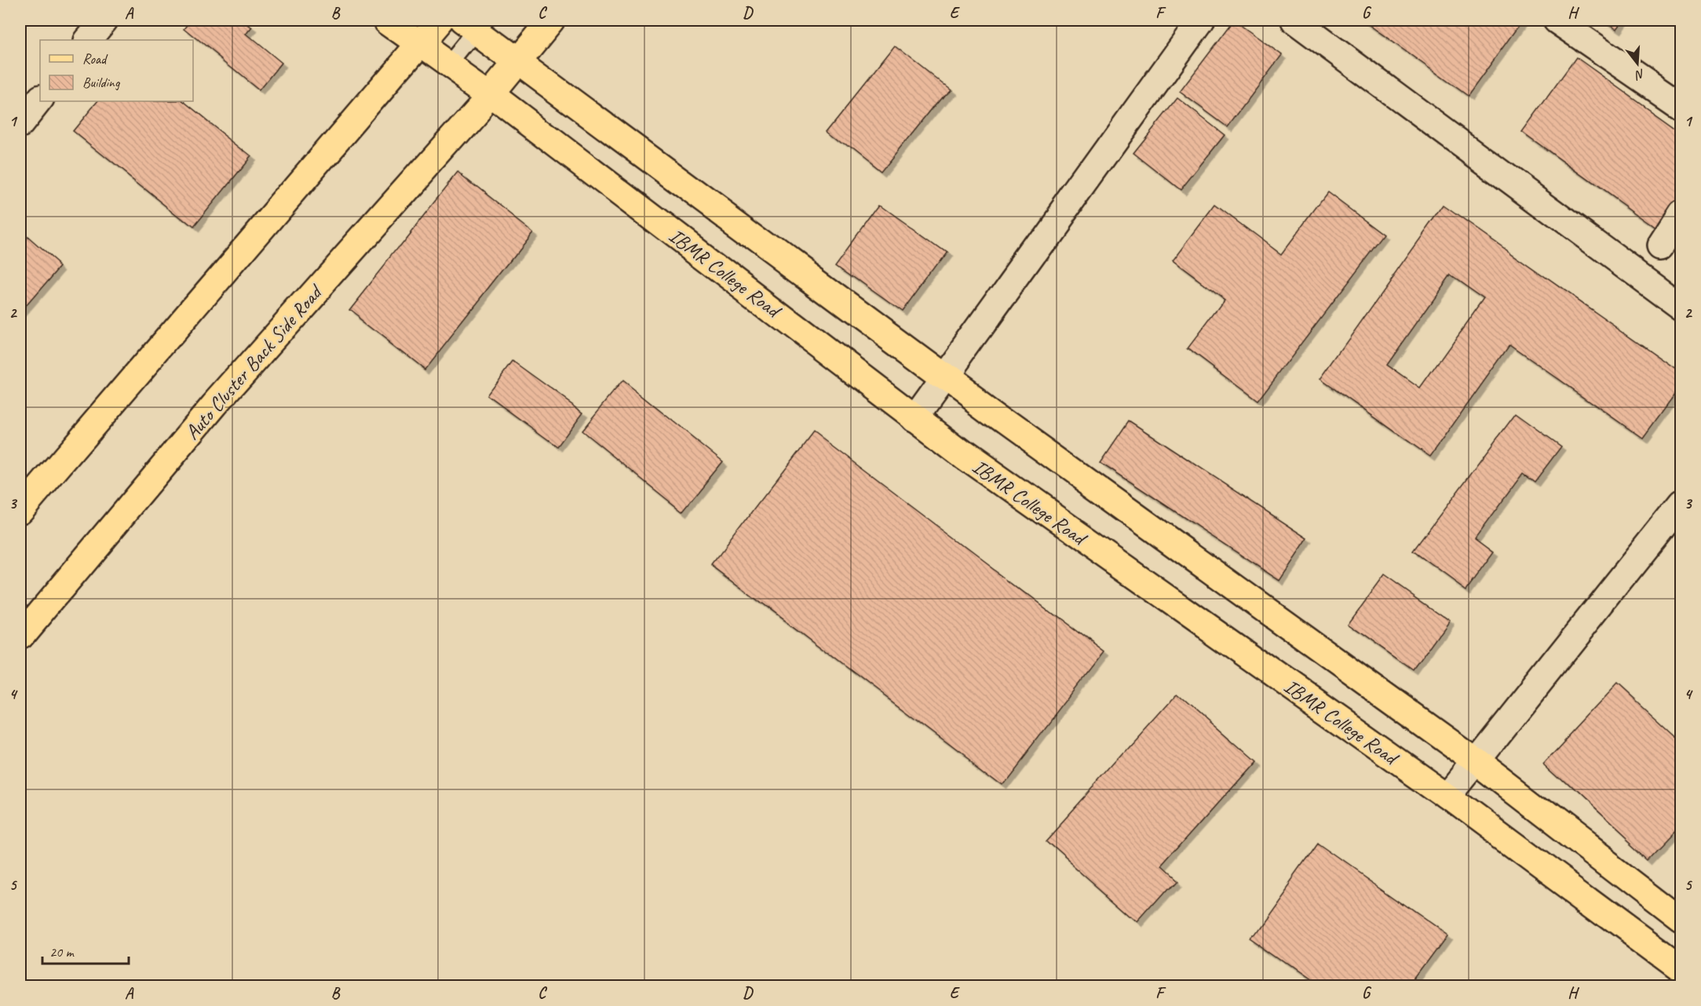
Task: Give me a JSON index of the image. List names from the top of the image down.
{
  "streets": {
    "main road": ["IBMR College Road", "Auto Cluster Back Side Road"]
  },
  "crossings": [
    ["IBMR College Road", "Auto Cluster Back Side Road"]
  ],
  "legend": ["Road", "Building"],
  "scale_bar": "20 m",
  "north": "bottom",
  "grid": {
    "columns": [
      "A",
      "B",
      "C",
      "D",
      "E",
      "F",
      "G",
      "H"
    ],
    "rows": [
      "1",
      "2",
      "3",
      "4",
      "5"
    ]
  }
}
